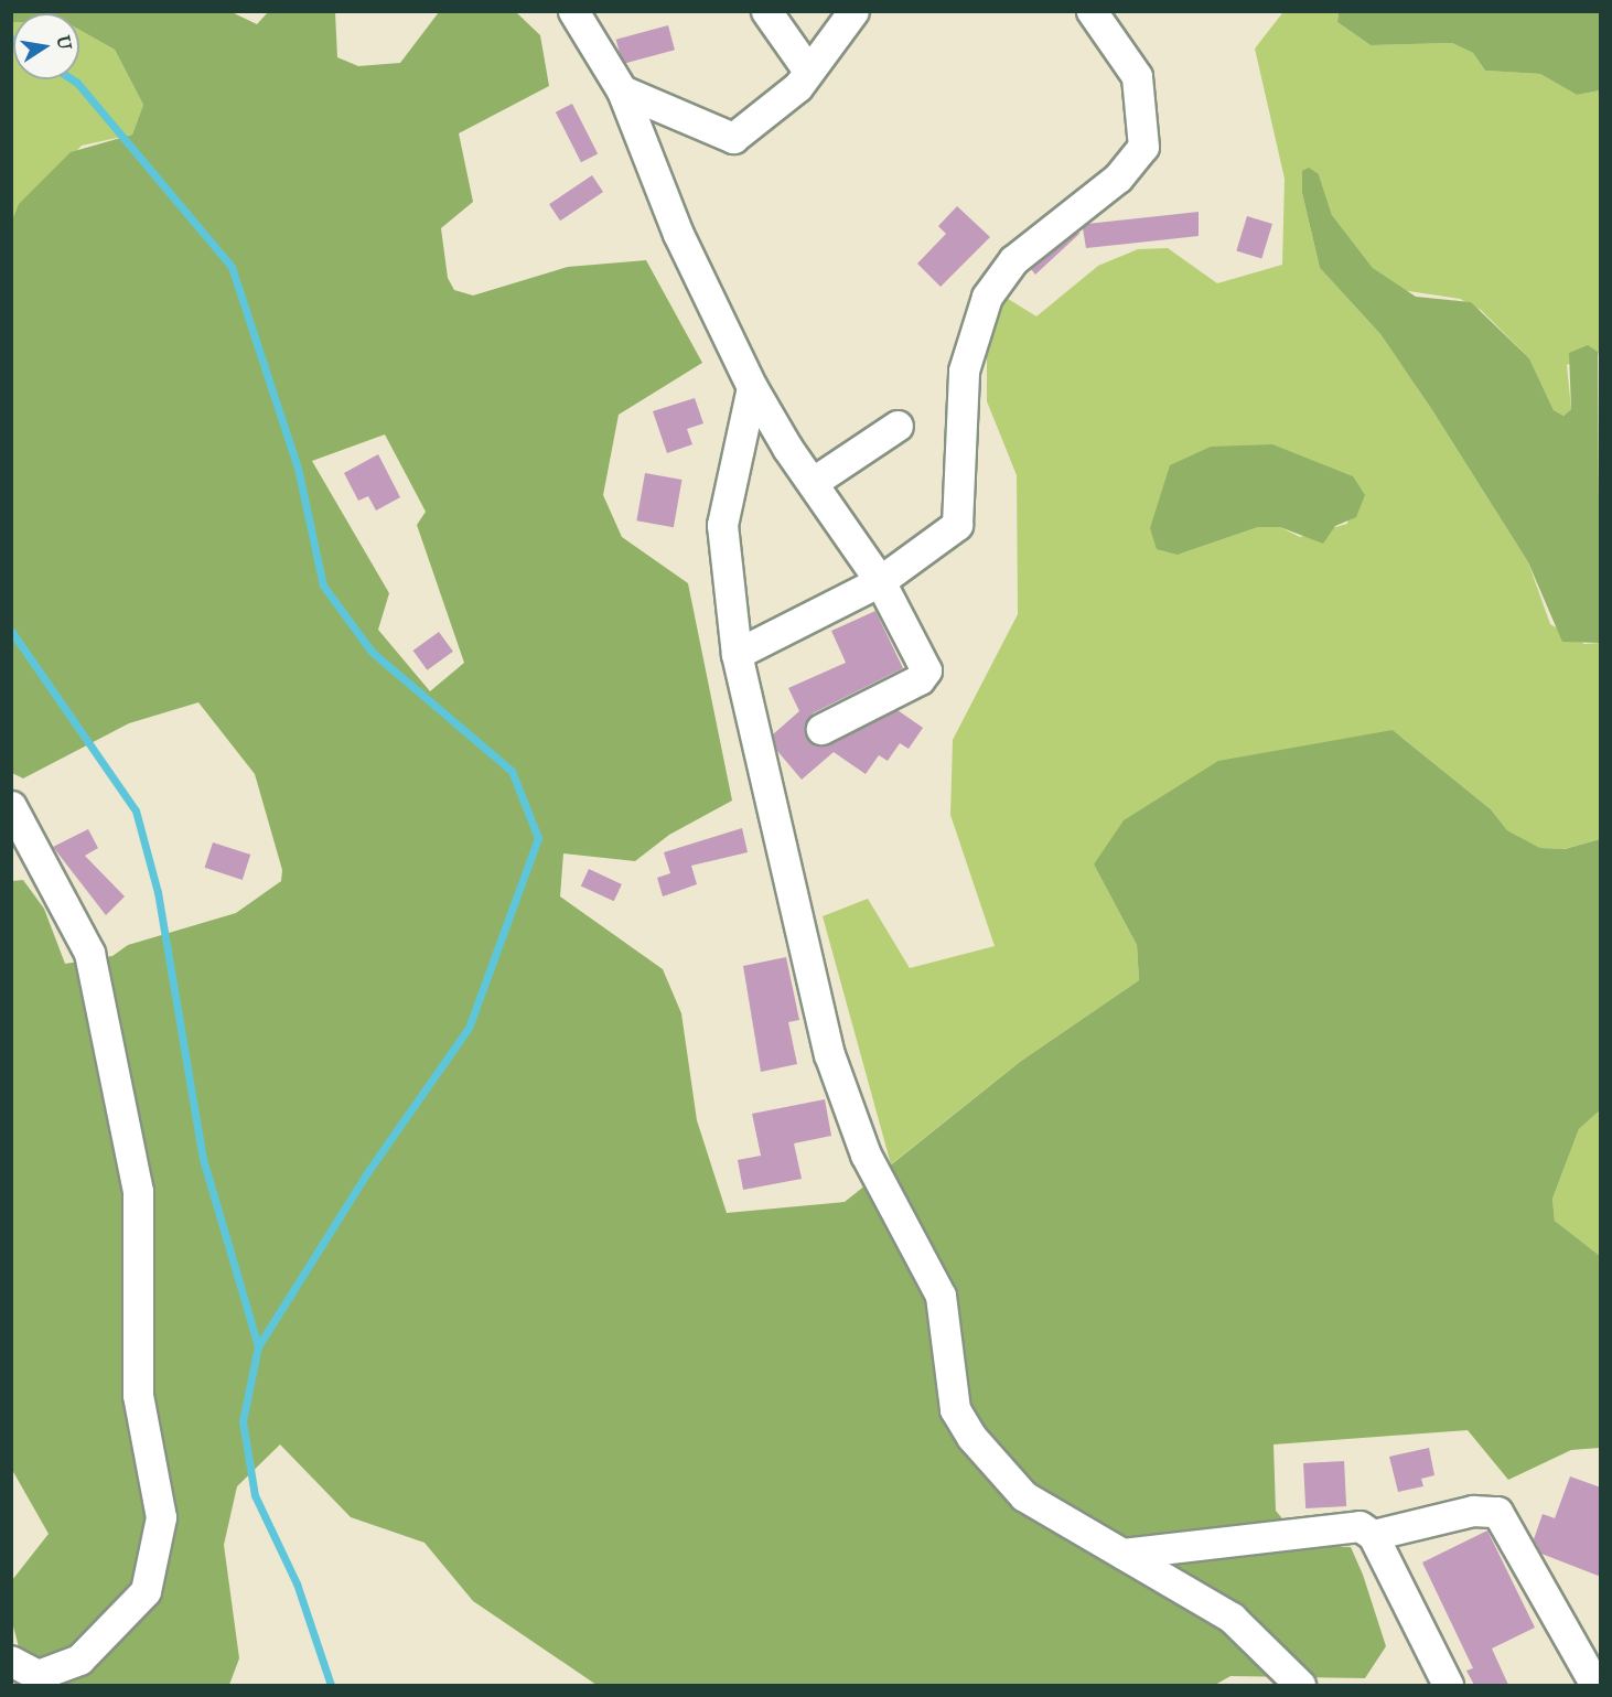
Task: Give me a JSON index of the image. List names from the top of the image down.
{
  "north": "right"
}
